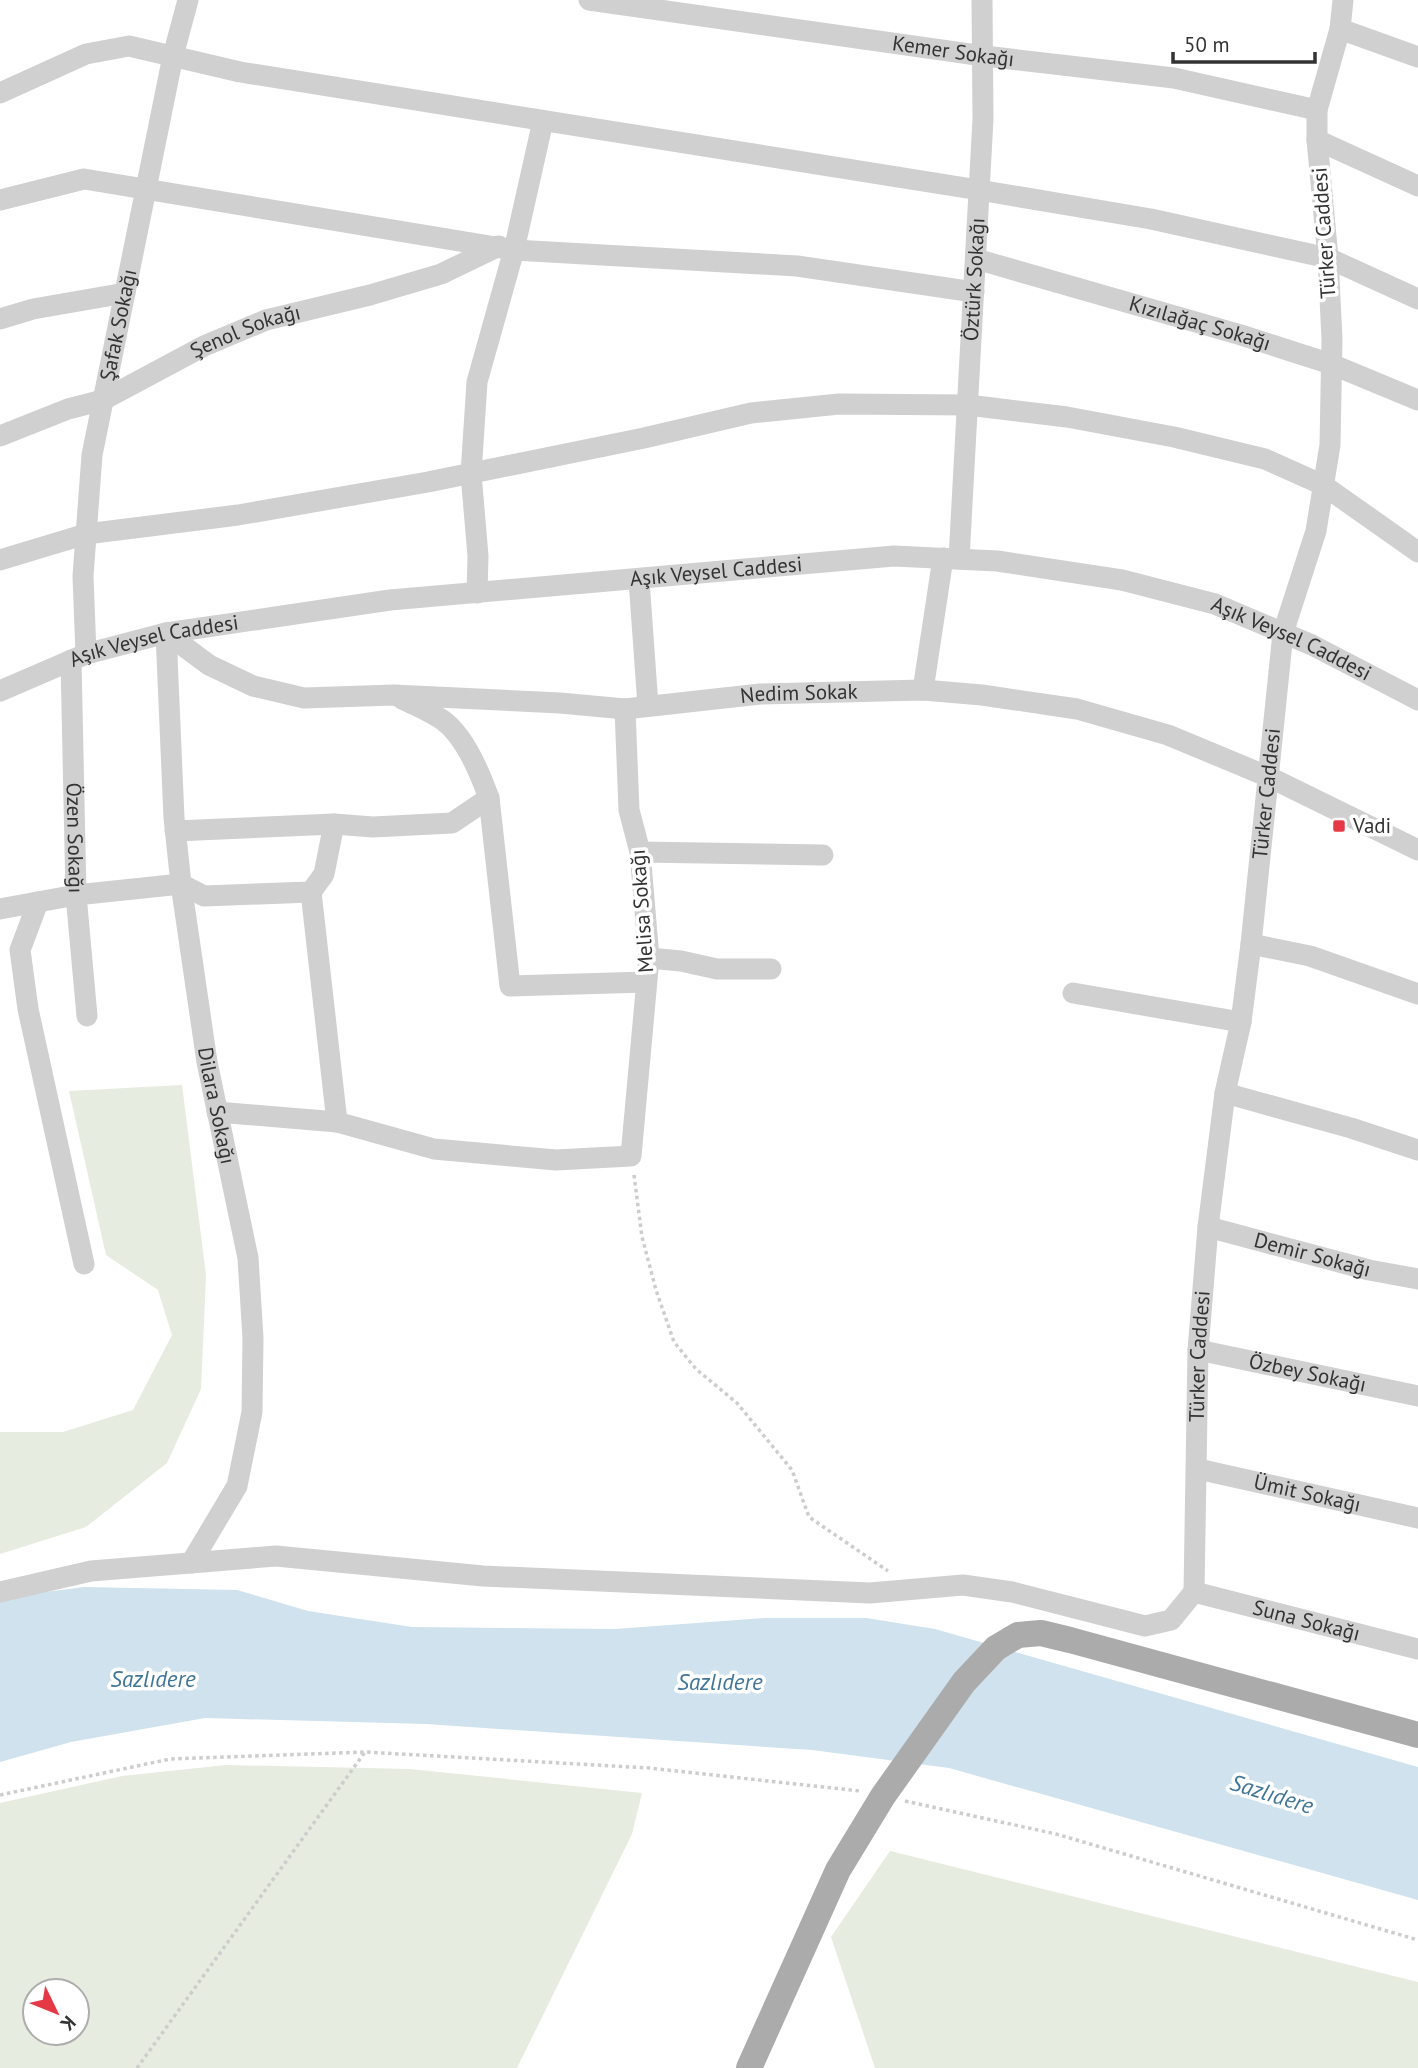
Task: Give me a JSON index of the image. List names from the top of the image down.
{
  "streets": {
    "street": [
      "Kemer Sokağı",
      "Türker Caddesi",
      "Öztürk Sokağı",
      "Kızılağaç Sokağı",
      "Şafak Sokağı",
      "Şenol Sokağı",
      "Aşık Veysel Caddesi",
      "Nedim Sokak",
      "Özen Sokağı",
      "Melisa Sokağı",
      "Dilara Sokağı",
      "Demir Sokağı",
      "Özbey Sokağı",
      "Ümit Sokağı",
      "Suna Sokağı"
    ]
  },
  "crossings": [
    ["Kemer Sokağı", "Türker Caddesi"],
    ["Kemer Sokağı", "Öztürk Sokağı"],
    ["Türker Caddesi", "Kızılağaç Sokağı"],
    ["Türker Caddesi", "Aşık Veysel Caddesi"],
    ["Türker Caddesi", "Nedim Sokak"],
    ["Türker Caddesi", "Demir Sokağı"],
    ["Türker Caddesi", "Özbey Sokağı"],
    ["Türker Caddesi", "Ümit Sokağı"],
    ["Türker Caddesi", "Suna Sokağı"],
    ["Öztürk Sokağı", "Kızılağaç Sokağı"],
    ["Öztürk Sokağı", "Aşık Veysel Caddesi"],
    ["Öztürk Sokağı", "Nedim Sokak"],
    ["Şafak Sokağı", "Şenol Sokağı"],
    ["Şafak Sokağı", "Aşık Veysel Caddesi"],
    ["Şafak Sokağı", "Özen Sokağı"],
    ["Aşık Veysel Caddesi", "Nedim Sokak"],
    ["Aşık Veysel Caddesi", "Özen Sokağı"],
    ["Aşık Veysel Caddesi", "Dilara Sokağı"],
    ["Nedim Sokak", "Melisa Sokağı"],
    ["Nedim Sokak", "Dilara Sokağı"]
  ],
  "water": ["Sazlıdere"],
  "places": {
    "transit": ["Vadi"]
  },
  "scale_bar": "50 m",
  "north": "bottom right"
}
